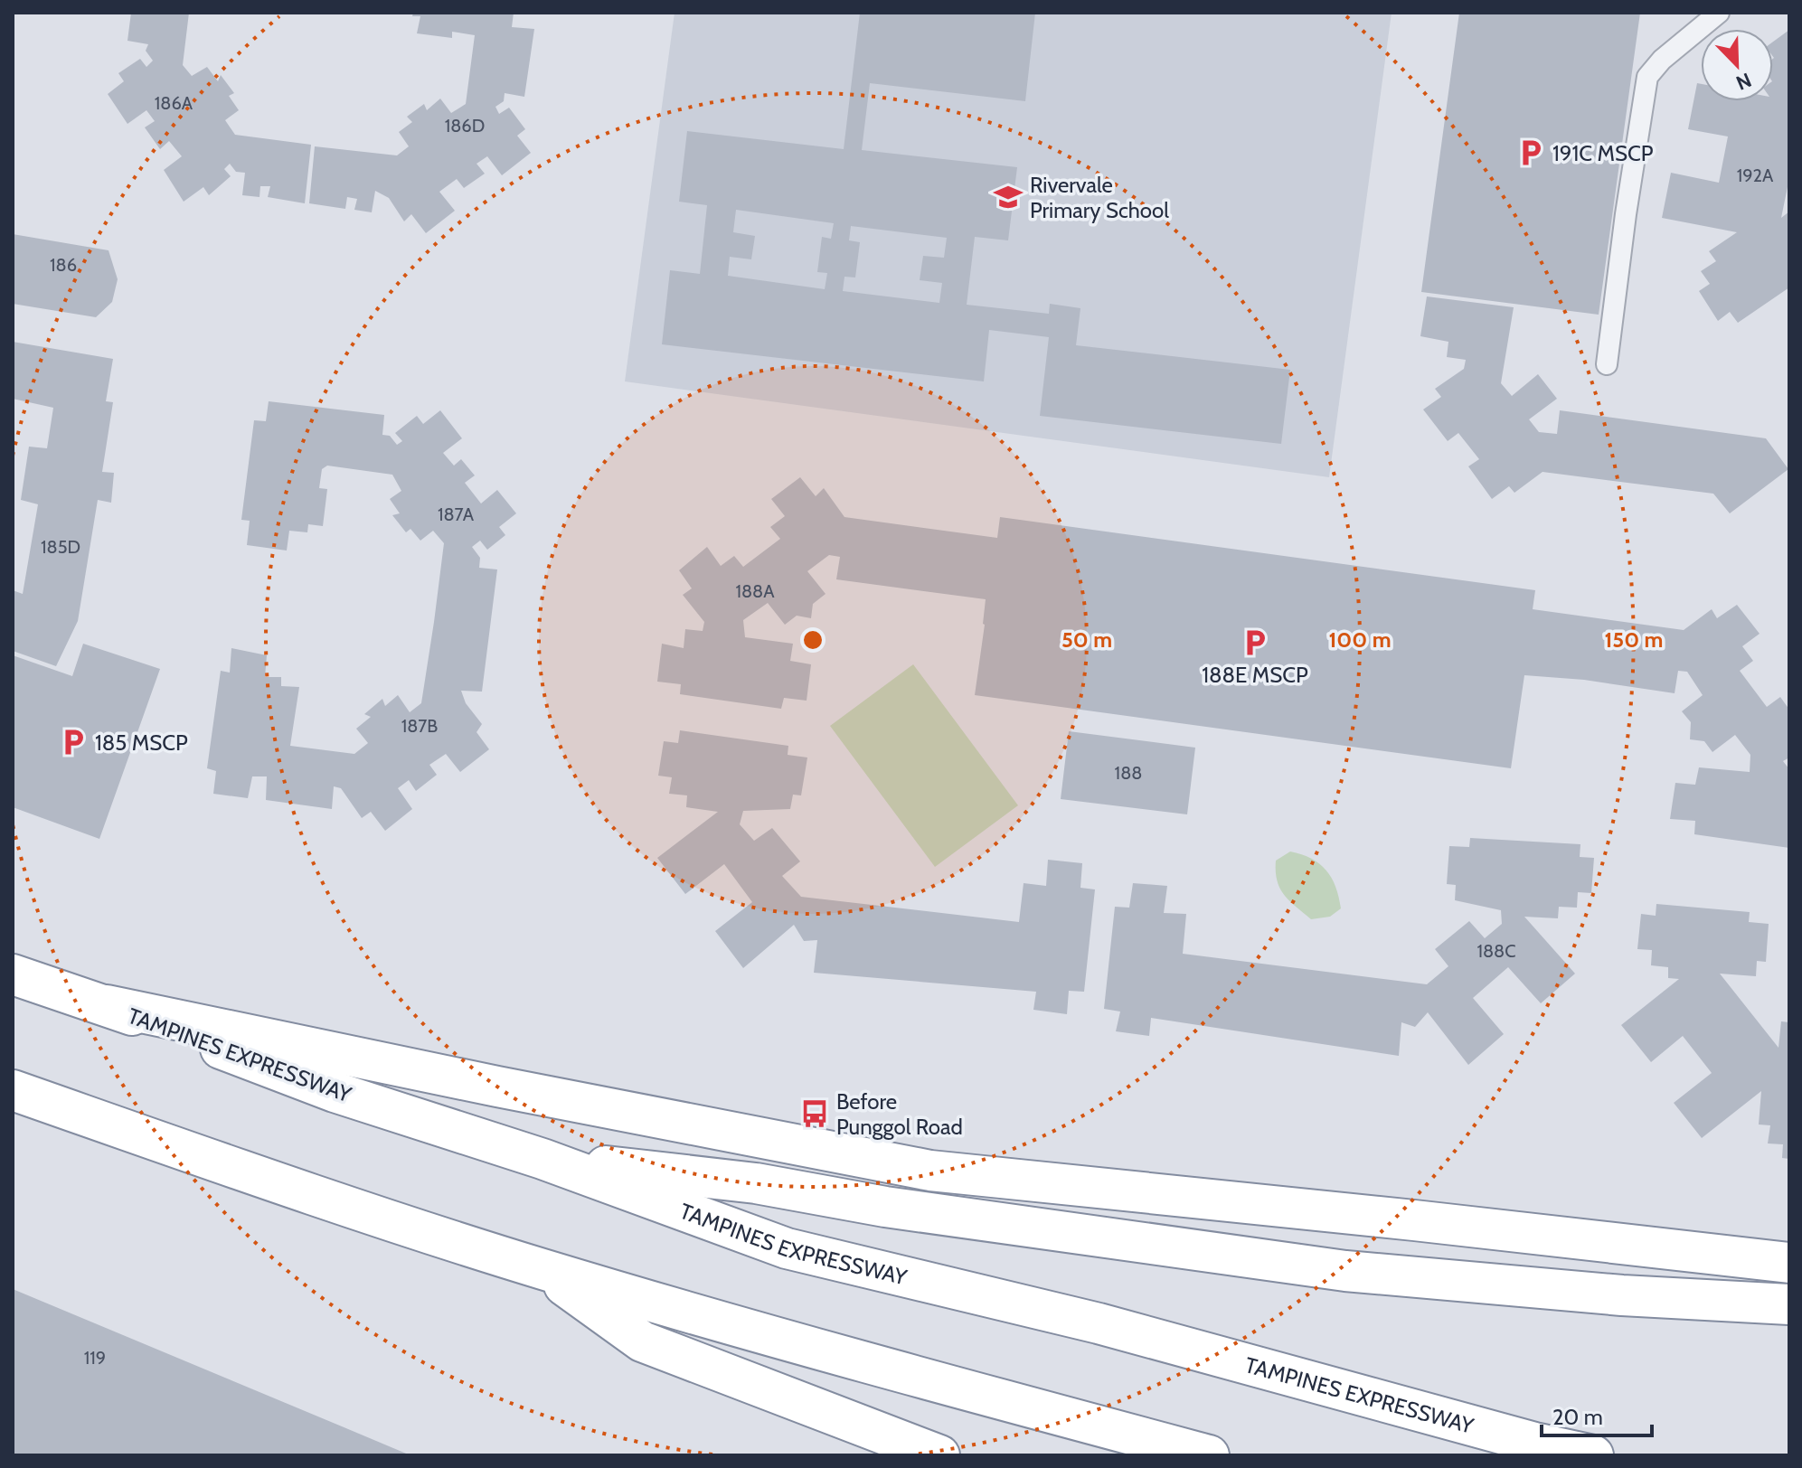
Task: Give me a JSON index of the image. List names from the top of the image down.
{
  "streets": {
    "highway": ["TAMPINES EXPRESSWAY"]
  },
  "places": {
    "parking": ["191C MSCP", "188E MSCP", "185 MSCP"],
    "school or university": ["Rivervale Primary School"],
    "bus stop": ["Before Punggol Road"]
  },
  "house_numbers": [
    "186A",
    "186D",
    "192A",
    "186",
    "187A",
    "185D",
    "188A",
    "187B",
    "188",
    "188C",
    "119"
  ],
  "scale_bar": "20 m",
  "north": "bottom right",
  "rings": ["50 m", "100 m", "150 m"]
}
